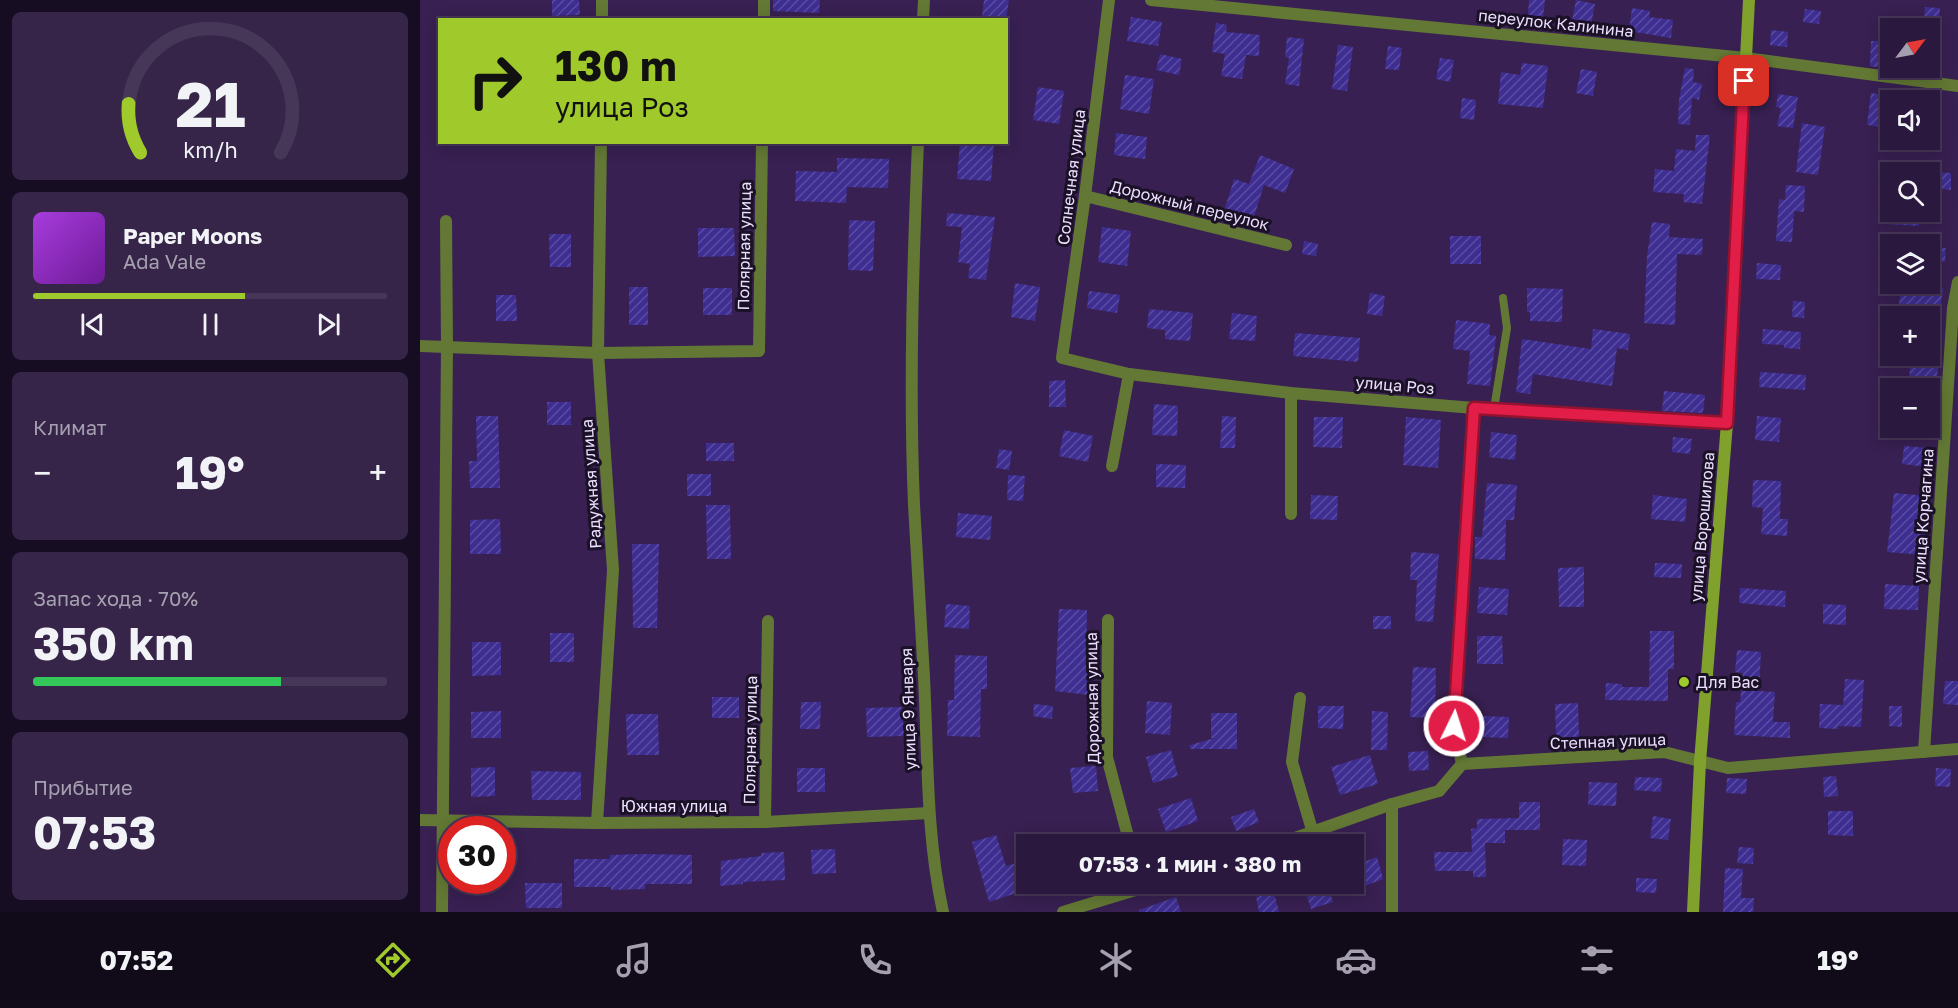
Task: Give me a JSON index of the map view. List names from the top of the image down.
{
  "streets": {
    "main road": ["улица Ворошилова"],
    "street": [
      "переулок Калинина",
      "Солнечная улица",
      "Дорожный переулок",
      "Полярная улица",
      "улица Роз",
      "Радужная улица",
      "улица Корчагина",
      "Дорожная улица",
      "улица 9 Января",
      "Степная улица",
      "Южная улица"
    ]
  },
  "crossings": [
    ["переулок Калинина", "улица Ворошилова"],
    ["Солнечная улица", "Дорожный переулок"],
    ["Солнечная улица", "улица Роз"],
    ["Полярная улица", "Радужная улица"],
    ["Полярная улица", "Южная улица"],
    ["улица Роз", "улица Ворошилова"],
    ["Радужная улица", "Южная улица"],
    ["улица Корчагина", "Степная улица"],
    ["улица Ворошилова", "Степная улица"],
    ["улица 9 Января", "Южная улица"]
  ],
  "places": ["Для Вас"],
  "north": "top right",
  "page": {
    "map_buttons": ["+", "−"],
    "turn": ["130 m", "улица Роз"],
    "song": ["Paper Moons", "Ada Vale"],
    "tile": [
      "Климат",
      ["Запас хода · 70%", "350 km"],
      ["Прибытие", "07:53"]
    ],
    "heat": ["−", "19°", "+"],
    "limit": "30",
    "trip": "07:53 · 1 мин · 380 m",
    "tabs": ["07:52", "19°"],
    "gauge": ["21", "km/h"]
  }
}
